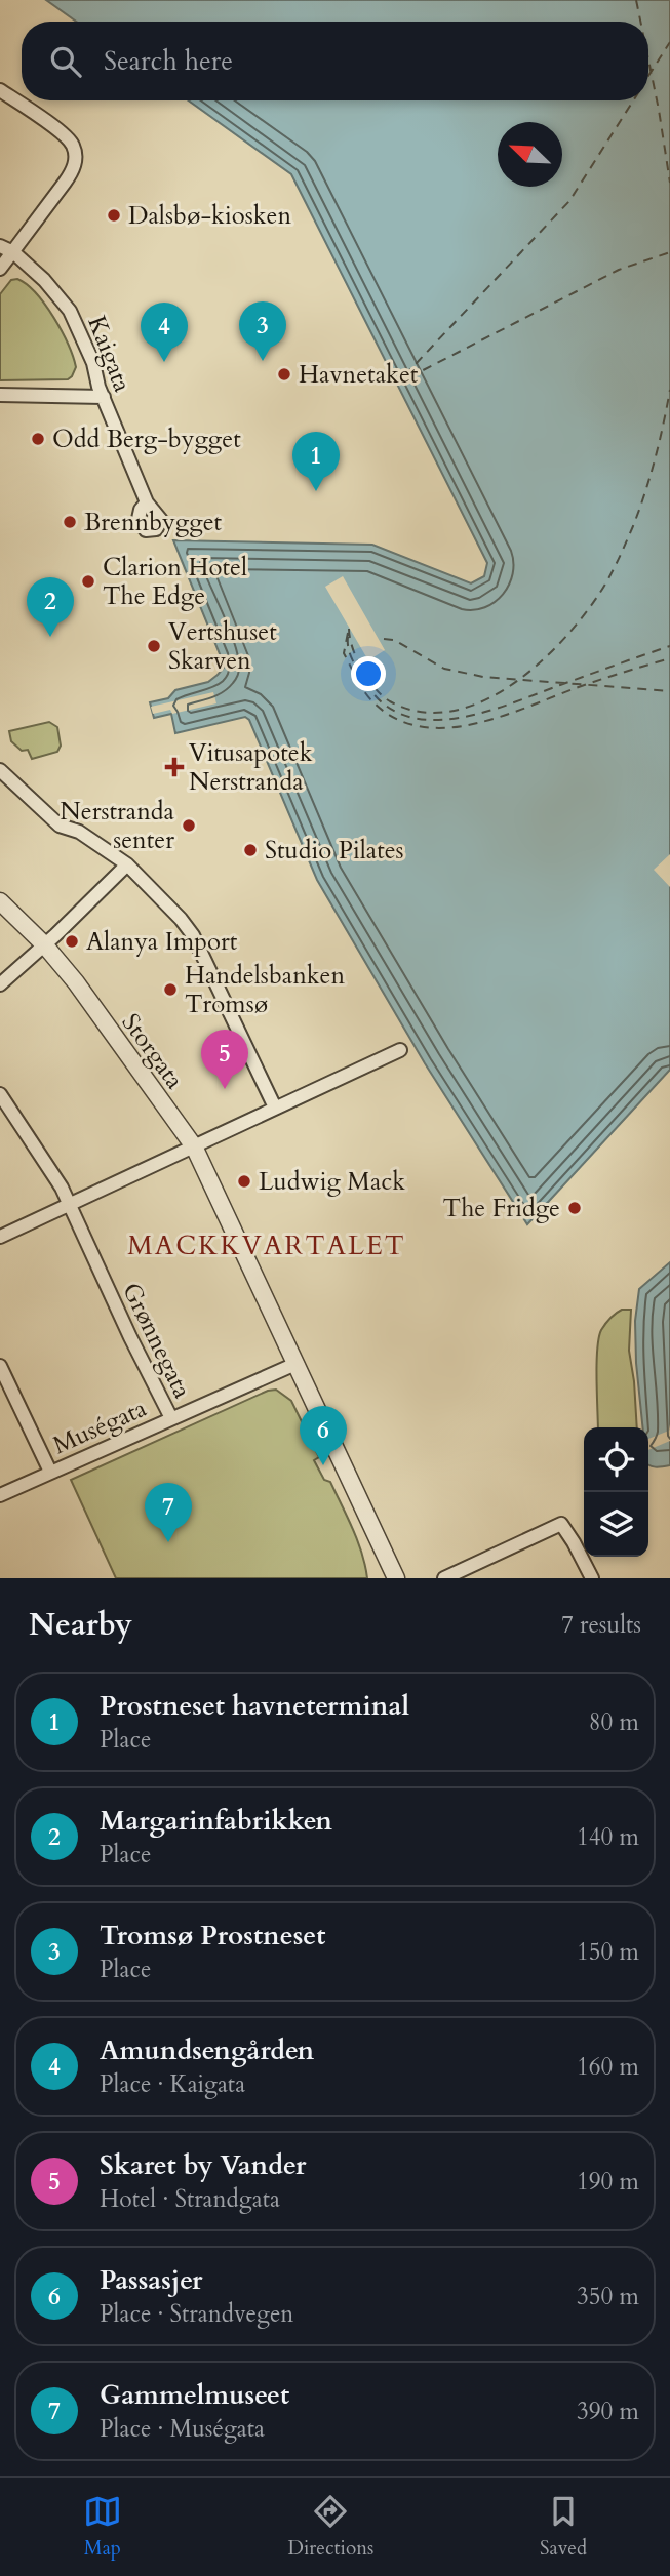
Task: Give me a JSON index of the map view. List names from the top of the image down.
{
  "streets": {
    "street": [
      "Kaigata",
      "Storgata",
      "Grønnegata",
      "Muségata"
    ]
  },
  "crossings": [
    ["Storgata", "Muségata"],
    ["Grønnegata", "Muségata"]
  ],
  "districts": ["MACKKVARTALET"],
  "places": {
    "other": [
      "Dalsbø-kiosken",
      "Havnetaket",
      "Odd Berg-bygget",
      "Brennbygget",
      "Clarion Hotel The Edge",
      "Vertshuset Skarven",
      "Nerstranda senter",
      "Studio Pilates",
      "Alanya Import",
      "Handelsbanken Tromsø",
      "Ludwig Mack",
      "The Fridge"
    ],
    "health": ["Vitusapotek Nerstranda"]
  },
  "north": "top left",
  "page": {
    "search": "Search here",
    "pins": [
      "3",
      "4",
      "1",
      "2",
      "5",
      "6",
      "7"
    ],
    "heading": ["Nearby", "7 results"],
    "list": [
      {
        "mark": "1",
        "name": "Prostneset havneterminal",
        "note": "Place",
        "value": "80 m"
      },
      {
        "mark": "2",
        "name": "Margarinfabrikken",
        "note": "Place",
        "value": "140 m"
      },
      {
        "mark": "3",
        "name": "Tromsø Prostneset",
        "note": "Place",
        "value": "150 m"
      },
      {
        "mark": "4",
        "name": "Amundsengården",
        "note": "Place · Kaigata",
        "value": "160 m"
      },
      {
        "mark": "5",
        "name": "Skaret by Vander",
        "note": "Hotel · Strandgata",
        "value": "190 m"
      },
      {
        "mark": "6",
        "name": "Passasjer",
        "note": "Place · Strandvegen",
        "value": "350 m"
      },
      {
        "mark": "7",
        "name": "Gammelmuseet",
        "note": "Place · Muségata",
        "value": "390 m"
      }
    ],
    "nav": ["Map", "Directions", "Saved"]
  }
}
